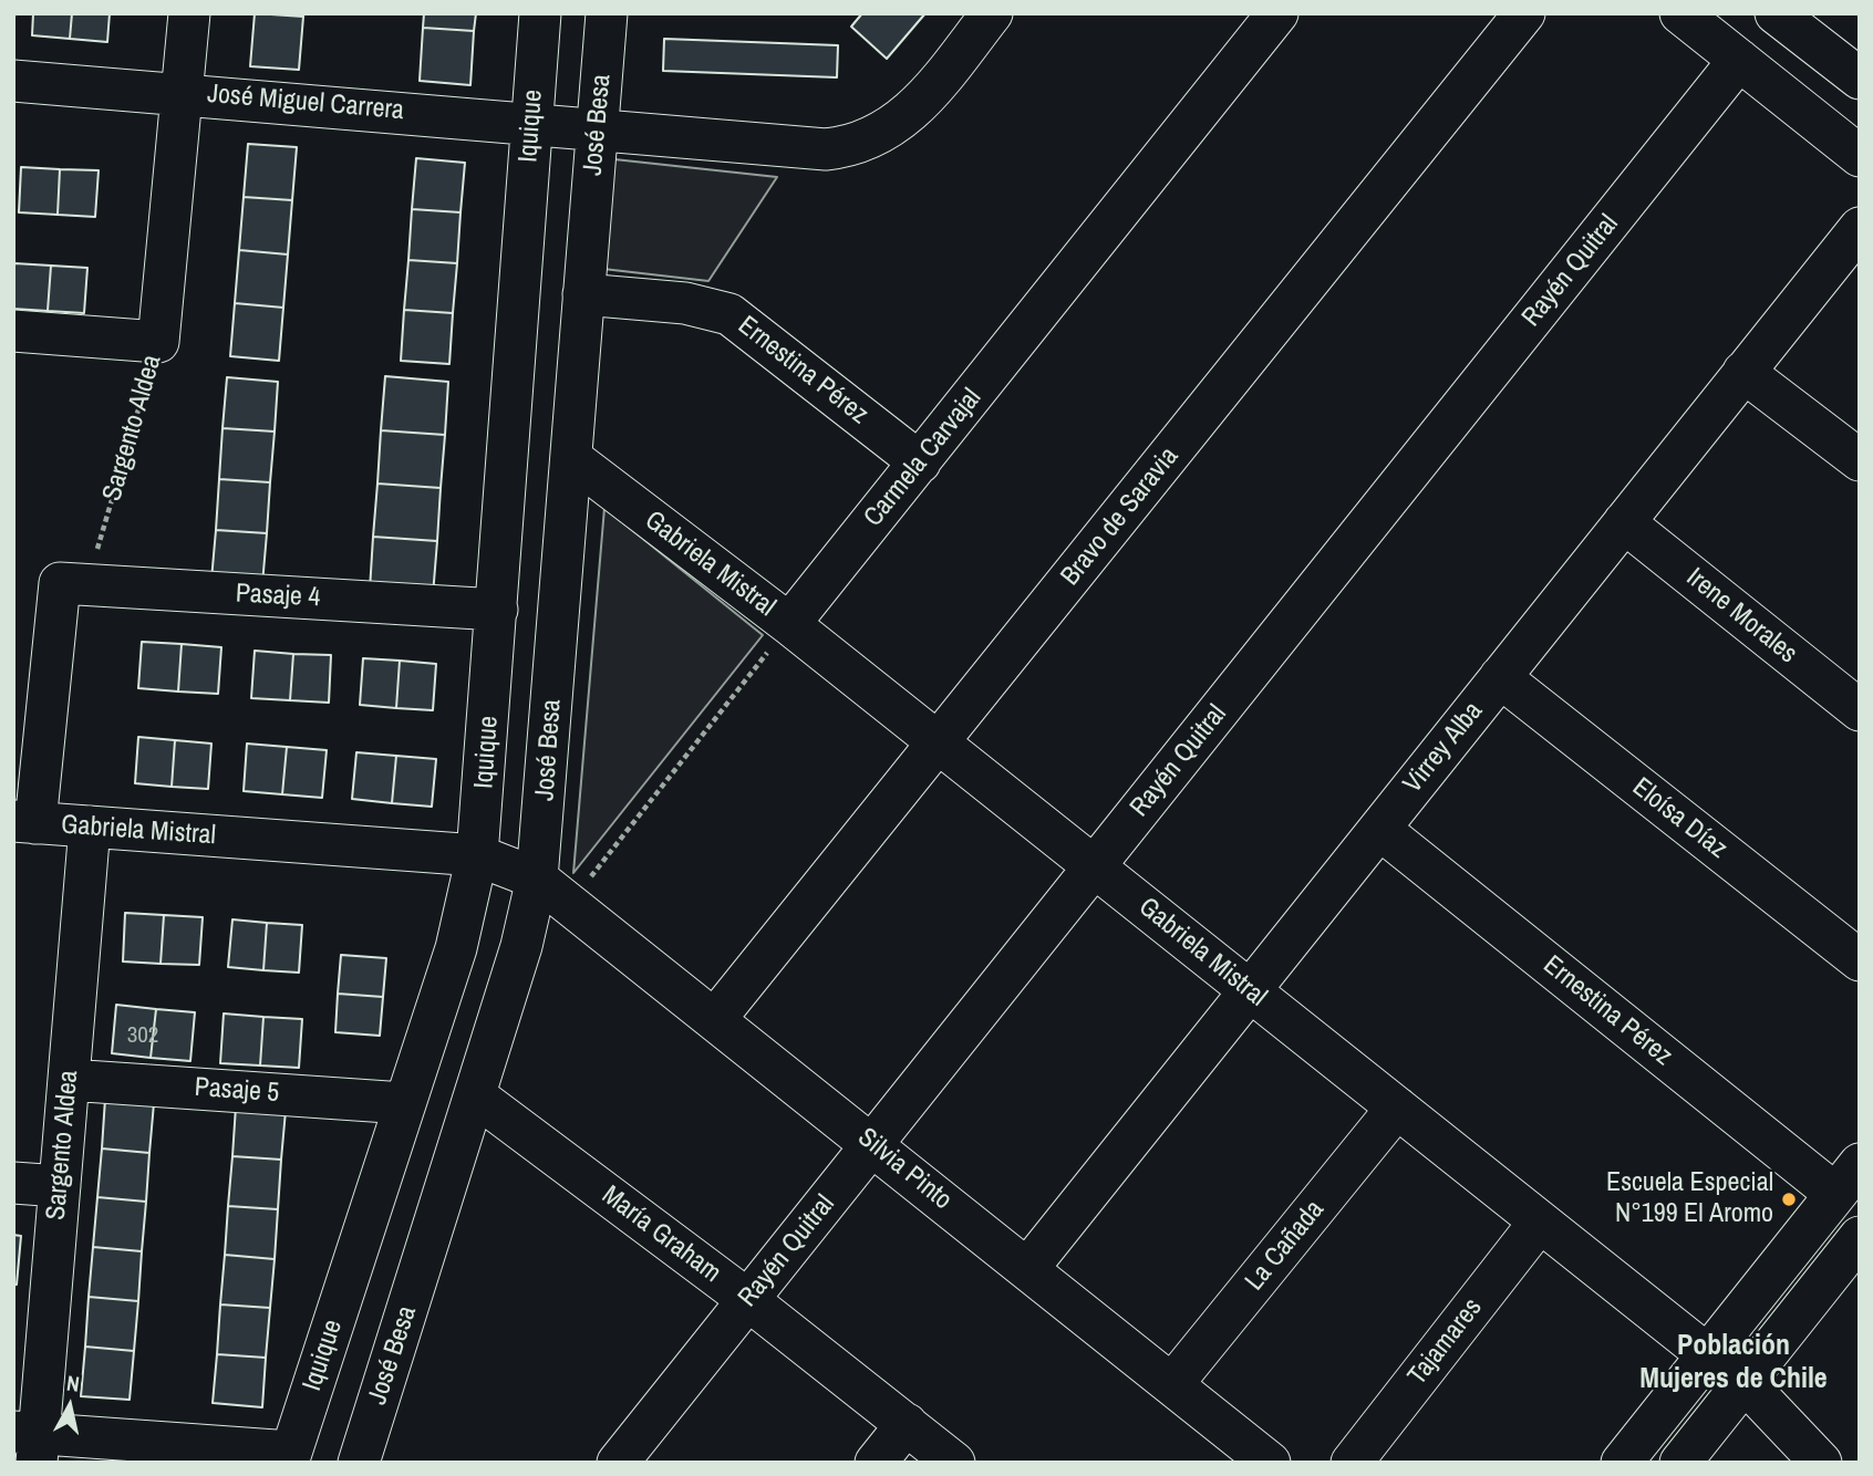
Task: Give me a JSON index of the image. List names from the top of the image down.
{
  "streets": {
    "street": [
      "José Miguel Carrera",
      "José Besa",
      "Iquique",
      "Rayén Quitral",
      "Ernestina Pérez",
      "Sargento Aldea",
      "Carmela Carvajal",
      "Bravo de Saravia",
      "Gabriela Mistral",
      "Pasaje 4",
      "Irene Morales",
      "Virrey Alba",
      "Eloísa Díaz",
      "Pasaje 5",
      "Silvia Pinto",
      "María Graham",
      "La Cañada",
      "Tajamares"
    ]
  },
  "crossings": [
    ["José Miguel Carrera", "José Besa"],
    ["José Miguel Carrera", "Iquique"],
    ["José Miguel Carrera", "Sargento Aldea"],
    ["José Besa", "Ernestina Pérez"],
    ["José Besa", "Gabriela Mistral"],
    ["José Besa", "Silvia Pinto"],
    ["José Besa", "María Graham"],
    ["Iquique", "Gabriela Mistral"],
    ["Iquique", "Pasaje 4"],
    ["Iquique", "Pasaje 5"],
    ["Rayén Quitral", "Gabriela Mistral"],
    ["Rayén Quitral", "Silvia Pinto"],
    ["Rayén Quitral", "María Graham"],
    ["Ernestina Pérez", "Carmela Carvajal"],
    ["Ernestina Pérez", "Virrey Alba"],
    ["Sargento Aldea", "Gabriela Mistral"],
    ["Sargento Aldea", "Pasaje 4"],
    ["Sargento Aldea", "Pasaje 5"],
    ["Carmela Carvajal", "Gabriela Mistral"],
    ["Bravo de Saravia", "Gabriela Mistral"],
    ["Bravo de Saravia", "Silvia Pinto"],
    ["Gabriela Mistral", "Virrey Alba"],
    ["Gabriela Mistral", "Silvia Pinto"],
    ["Gabriela Mistral", "La Cañada"],
    ["Gabriela Mistral", "Tajamares"],
    ["Irene Morales", "Virrey Alba"],
    ["Virrey Alba", "Eloísa Díaz"],
    ["Virrey Alba", "Silvia Pinto"],
    ["Silvia Pinto", "La Cañada"]
  ],
  "districts": ["Población Mujeres de Chile"],
  "places": ["Escuela Especial N°199 El Aromo"],
  "house_numbers": ["302"],
  "north": "top"
}
